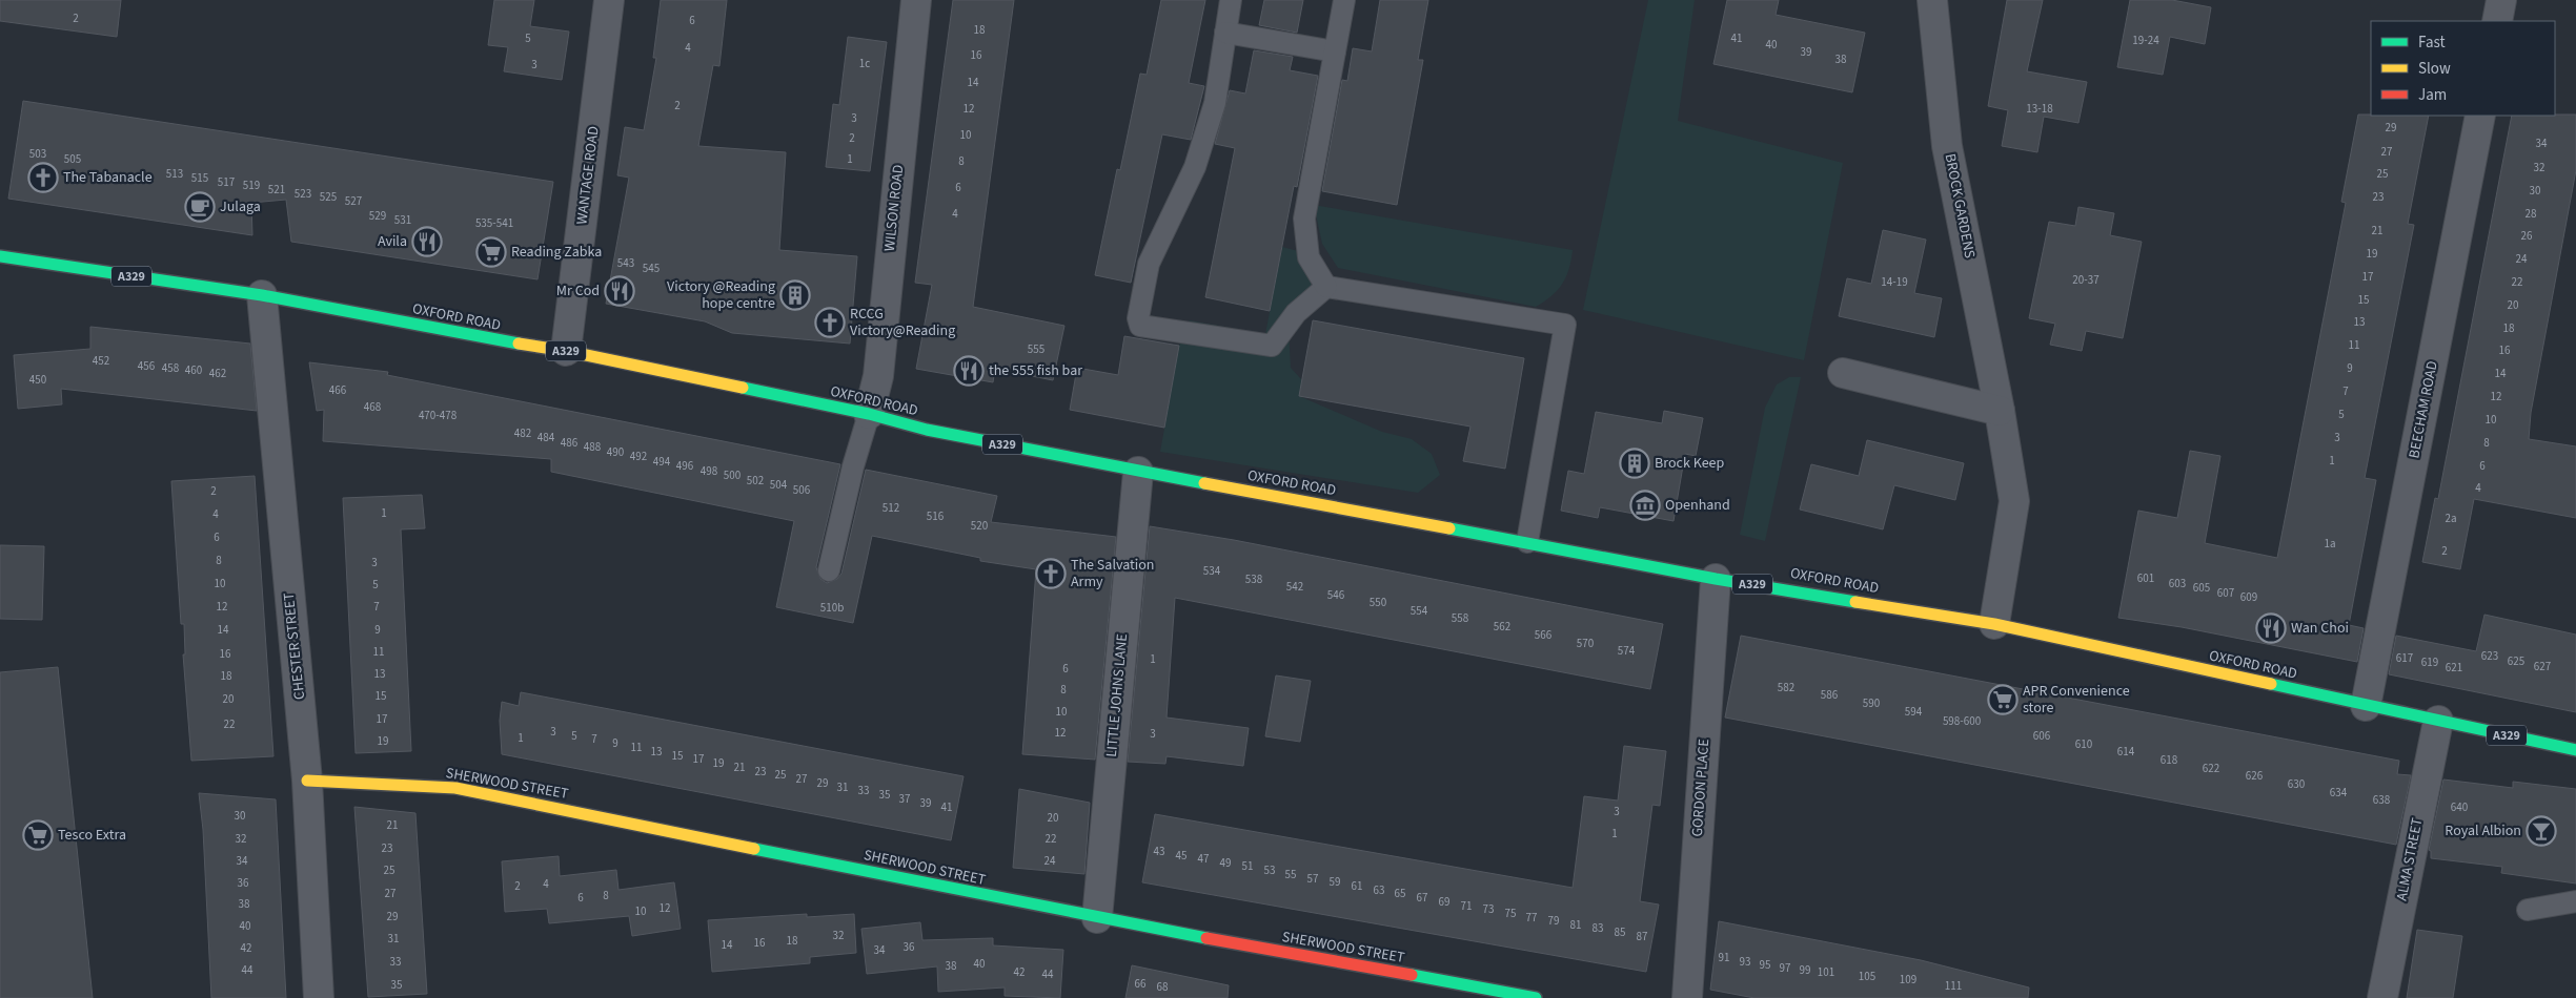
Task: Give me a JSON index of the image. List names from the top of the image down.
{
  "streets": {
    "main road": ["A329", "OXFORD ROAD", "SHERWOOD STREET"],
    "street": [
      "WANTAGE ROAD",
      "BROCK GARDENS",
      "WILSON ROAD",
      "BEECHAM ROAD",
      "CHESTER STREET",
      "LITTLE JOHNS LANE",
      "GORDON PLACE",
      "ALMA STREET"
    ]
  },
  "crossings": [
    ["WANTAGE ROAD", "OXFORD ROAD"],
    ["BROCK GARDENS", "OXFORD ROAD"],
    ["WILSON ROAD", "OXFORD ROAD"],
    ["OXFORD ROAD", "BEECHAM ROAD"],
    ["OXFORD ROAD", "CHESTER STREET"],
    ["OXFORD ROAD", "LITTLE JOHNS LANE"],
    ["OXFORD ROAD", "GORDON PLACE"],
    ["OXFORD ROAD", "ALMA STREET"],
    ["CHESTER STREET", "SHERWOOD STREET"],
    ["LITTLE JOHNS LANE", "SHERWOOD STREET"]
  ],
  "places": {
    "church": ["The Tabanacle", "RCCG Victory@Reading", "The Salvation Army"],
    "cafe": ["Julaga"],
    "restaurant": [
      "Avila",
      "Mr Cod",
      "the 555 fish bar",
      "Wan Choi"
    ],
    "supermarket": ["Reading Zabka", "APR Convenience store", "Tesco Extra"],
    "building": ["Victory @Reading hope centre", "Brock Keep"],
    "museum": ["Openhand"],
    "bar": ["Royal Albion"]
  },
  "house_numbers": [
    "2",
    "6",
    "18",
    "5",
    "41",
    "19-24",
    "40",
    "4",
    "39",
    "16",
    "38",
    "1c",
    "3",
    "14",
    "2",
    "12",
    "13-18",
    "3",
    "29",
    "10",
    "2",
    "34",
    "27",
    "503",
    "505",
    "1",
    "8",
    "32",
    "513",
    "25",
    "515",
    "517",
    "519",
    "6",
    "521",
    "30",
    "523",
    "525",
    "23",
    "527",
    "4",
    "28",
    "529",
    "531",
    "535-541",
    "21",
    "26",
    "19",
    "24",
    "543",
    "545",
    "17",
    "20-37",
    "14-19",
    "22",
    "15",
    "20",
    "13",
    "18",
    "11",
    "555",
    "16",
    "452",
    "456",
    "458",
    "9",
    "460",
    "462",
    "14",
    "450",
    "466",
    "7",
    "12",
    "468",
    "5",
    "470-478",
    "10",
    "482",
    "484",
    "3",
    "486",
    "8",
    "488",
    "490",
    "492",
    "1",
    "494",
    "496",
    "6",
    "498",
    "500",
    "502",
    "504",
    "4",
    "506",
    "2",
    "512",
    "1",
    "4",
    "516",
    "2a",
    "520",
    "6",
    "1a",
    "2",
    "8",
    "3",
    "534",
    "601",
    "538",
    "10",
    "603",
    "5",
    "542",
    "605",
    "607",
    "546",
    "609",
    "550",
    "12",
    "7",
    "510b",
    "554",
    "558",
    "562",
    "14",
    "9",
    "566",
    "570",
    "574",
    "11",
    "16",
    "623",
    "617",
    "1",
    "625",
    "619",
    "627",
    "621",
    "6",
    "13",
    "18",
    "582",
    "8",
    "586",
    "15",
    "20",
    "590",
    "10",
    "594",
    "17",
    "598-600",
    "22",
    "3",
    "12",
    "3",
    "5",
    "606",
    "1",
    "7",
    "19",
    "9",
    "610",
    "11",
    "13",
    "614",
    "15",
    "17",
    "618",
    "19",
    "21",
    "622",
    "23",
    "25",
    "626",
    "27",
    "29",
    "630",
    "31",
    "33",
    "634",
    "35",
    "37",
    "638",
    "39",
    "41",
    "640",
    "3",
    "30",
    "20",
    "21",
    "1",
    "32",
    "22",
    "23",
    "43",
    "45",
    "47",
    "34",
    "24",
    "49",
    "51",
    "25",
    "53",
    "55",
    "57",
    "59",
    "36",
    "4",
    "2",
    "61",
    "63",
    "27",
    "65",
    "8",
    "6",
    "67",
    "69",
    "38",
    "71",
    "12",
    "73",
    "10",
    "75",
    "29",
    "77",
    "79",
    "81",
    "40",
    "83",
    "85",
    "32",
    "87",
    "31",
    "18",
    "16",
    "14",
    "36",
    "42",
    "34",
    "91",
    "33",
    "93",
    "40",
    "95",
    "38",
    "97",
    "44",
    "99",
    "42",
    "101",
    "44",
    "105",
    "109",
    "66",
    "35",
    "111",
    "68"
  ],
  "legend": ["Fast", "Slow", "Jam"]
}
